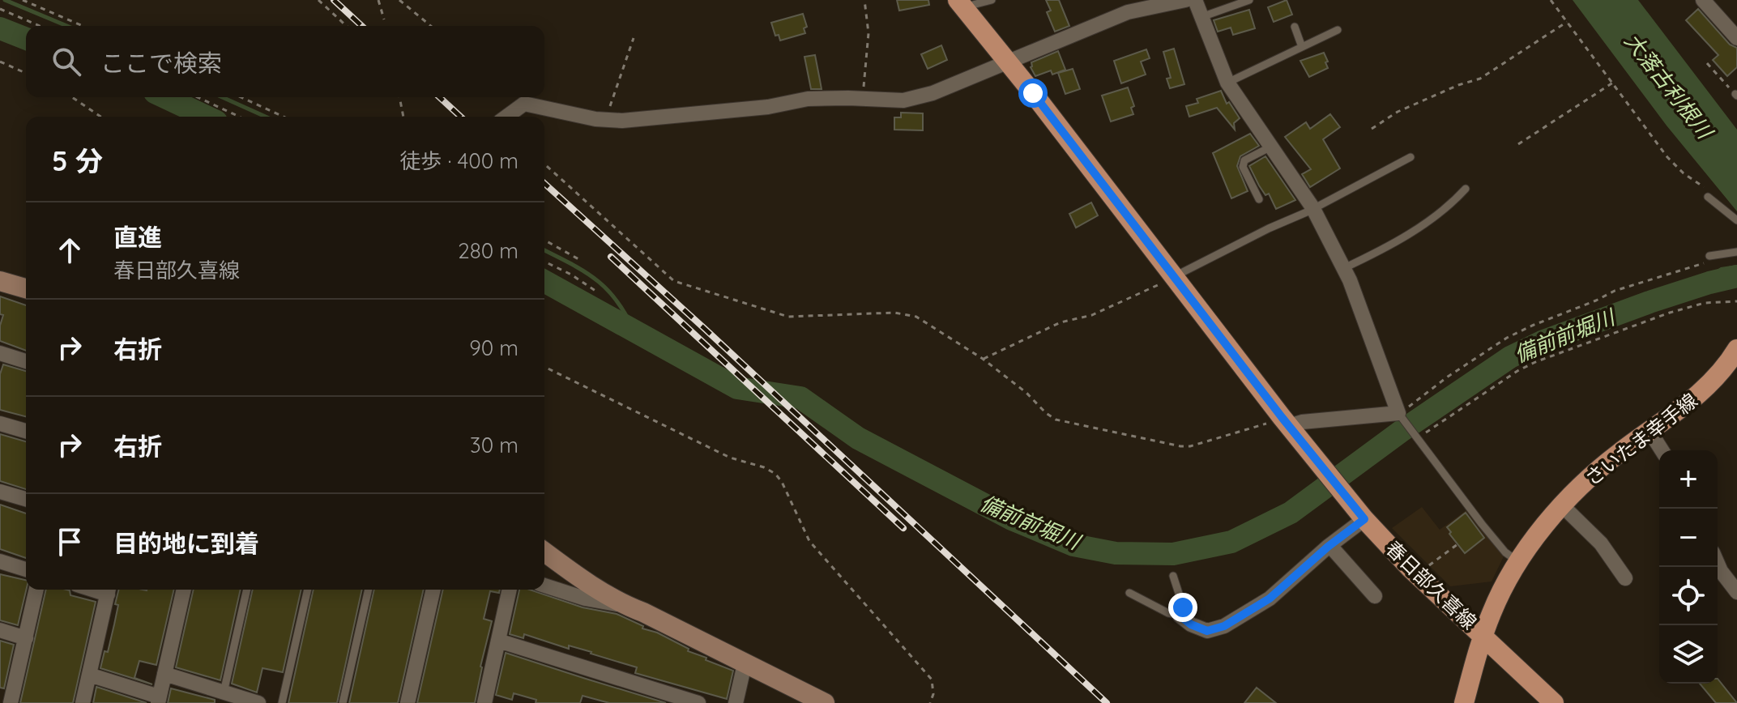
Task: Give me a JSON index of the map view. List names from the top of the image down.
{
  "streets": {
    "main road": ["さいたま幸手線", "春日部久喜線"]
  },
  "crossings": [
    ["さいたま幸手線", "春日部久喜線"]
  ],
  "water": ["大落古利根川", "備前前堀川"],
  "page": {
    "search": "ここで検索",
    "heading": ["5 分", "徒歩 · 400 m"],
    "list": [
      ["直進", "春日部久喜線", "280 m"],
      ["右折", "90 m"],
      ["右折", "30 m"],
      "目的地に到着"
    ],
    "map_buttons": ["+", "−"]
  }
}
